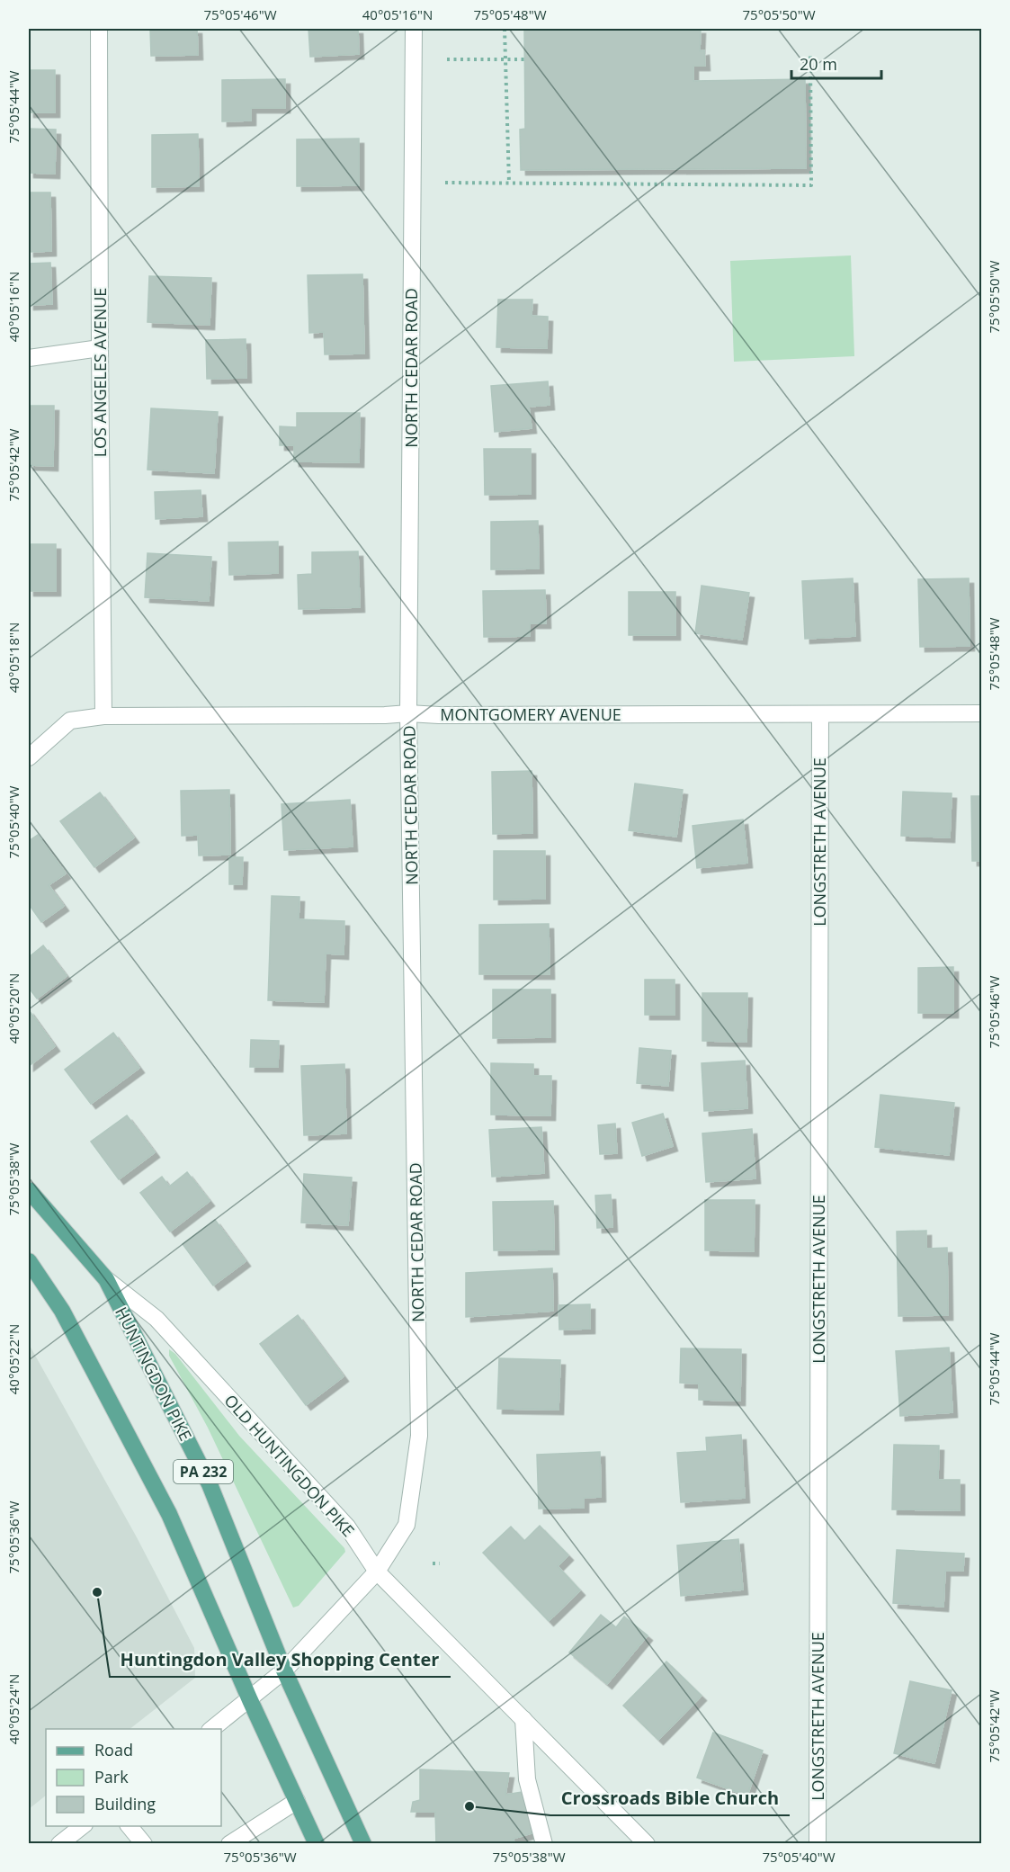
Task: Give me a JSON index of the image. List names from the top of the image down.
{
  "streets": {
    "main road": ["HUNTINGDON PIKE", "PA 232"],
    "street": [
      "NORTH CEDAR ROAD",
      "LOS ANGELES AVENUE",
      "MONTGOMERY AVENUE",
      "LONGSTRETH AVENUE",
      "OLD HUNTINGDON PIKE"
    ]
  },
  "crossings": [
    ["NORTH CEDAR ROAD", "MONTGOMERY AVENUE"],
    ["NORTH CEDAR ROAD", "HUNTINGDON PIKE"],
    ["NORTH CEDAR ROAD", "OLD HUNTINGDON PIKE"],
    ["NORTH CEDAR ROAD", "PA 232"],
    ["LOS ANGELES AVENUE", "MONTGOMERY AVENUE"],
    ["MONTGOMERY AVENUE", "LONGSTRETH AVENUE"],
    ["HUNTINGDON PIKE", "OLD HUNTINGDON PIKE"]
  ],
  "places": ["Huntingdon Valley Shopping Center", "Crossroads Bible Church"],
  "legend": ["Road", "Park", "Building"],
  "scale_bar": "20 m",
  "coordinates": [
    "75°05'46\"W",
    "40°05'16\"N",
    "75°05'48\"W",
    "75°05'50\"W",
    "75°05'44\"W",
    "75°05'42\"W",
    "40°05'18\"N",
    "75°05'40\"W",
    "40°05'20\"N",
    "75°05'38\"W",
    "40°05'22\"N",
    "75°05'36\"W",
    "40°05'24\"N"
  ]
}
